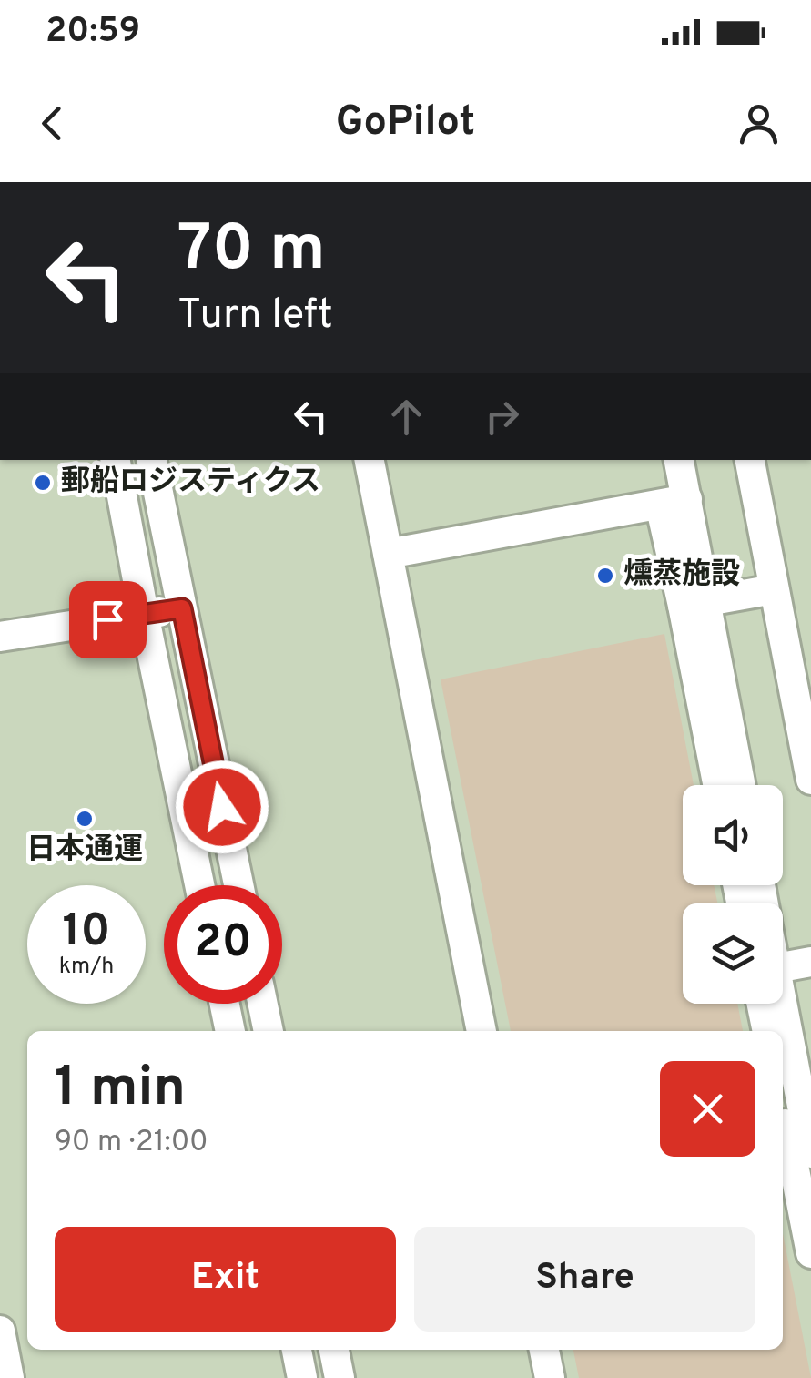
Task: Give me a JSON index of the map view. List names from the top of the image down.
{
  "places": ["郵船ロジスティクス", "燻蒸施設", "日本通運"],
  "page": {
    "status": "20:59",
    "header": "GoPilot",
    "turn": ["70 m", "Turn left"],
    "speed": "10 km/h",
    "limit": "20",
    "heading": ["1 min", "90 m · 21:00"],
    "buttons": ["Exit", "Share"]
  }
}
